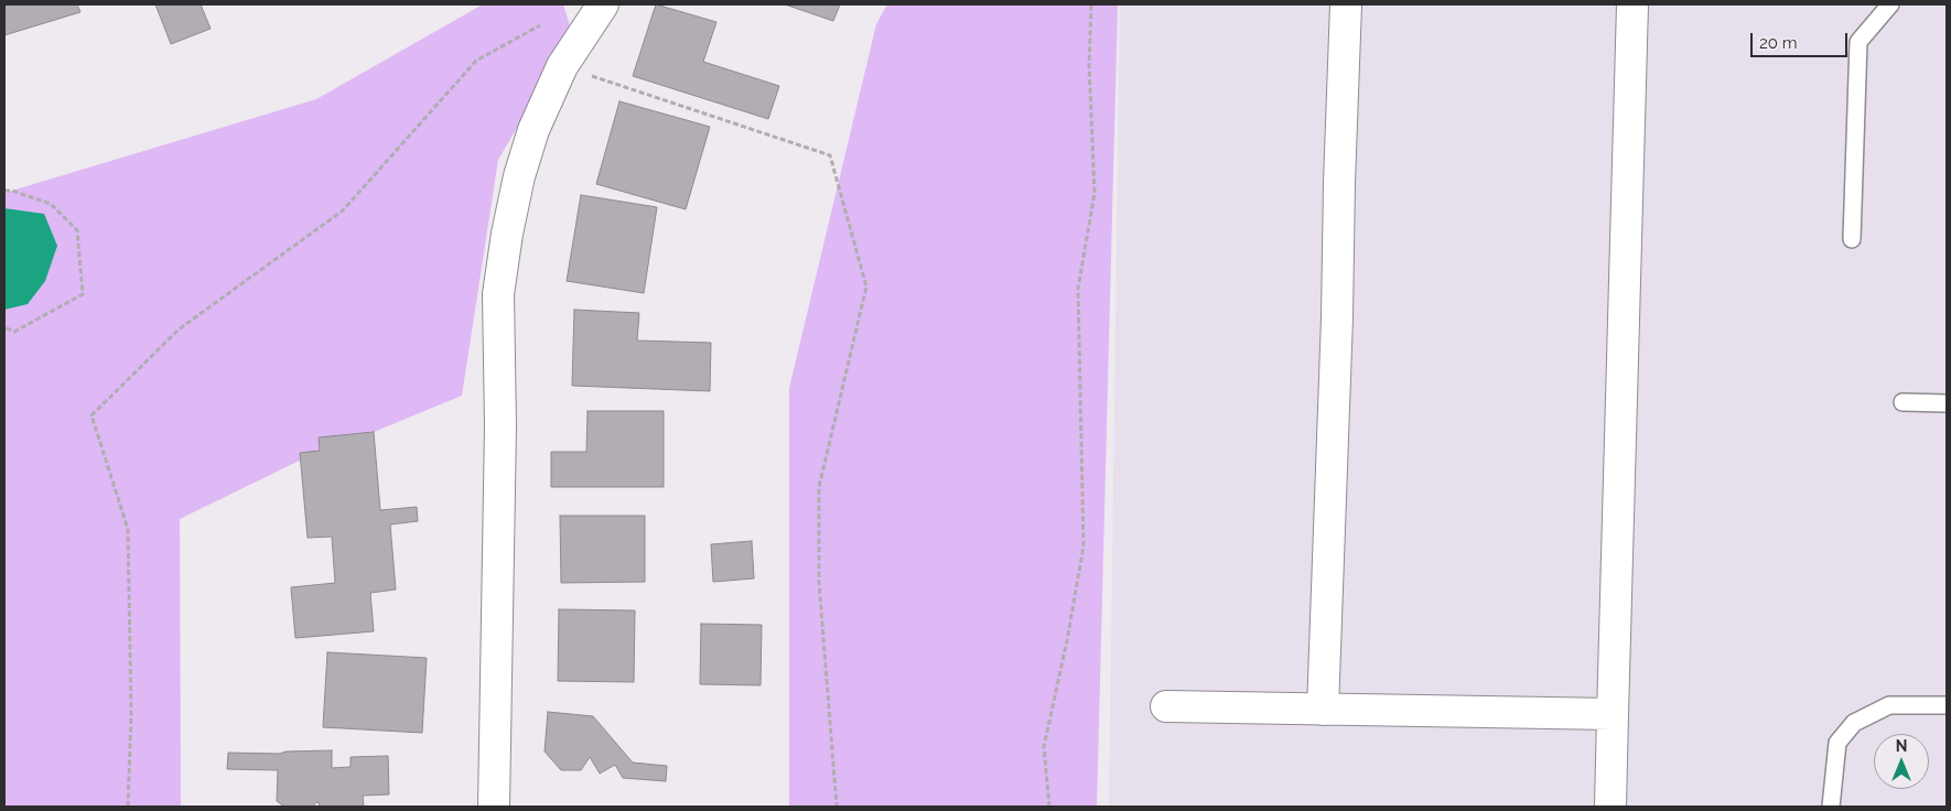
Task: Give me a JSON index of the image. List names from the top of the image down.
{
  "scale_bar": "20 m",
  "north": "top"
}
